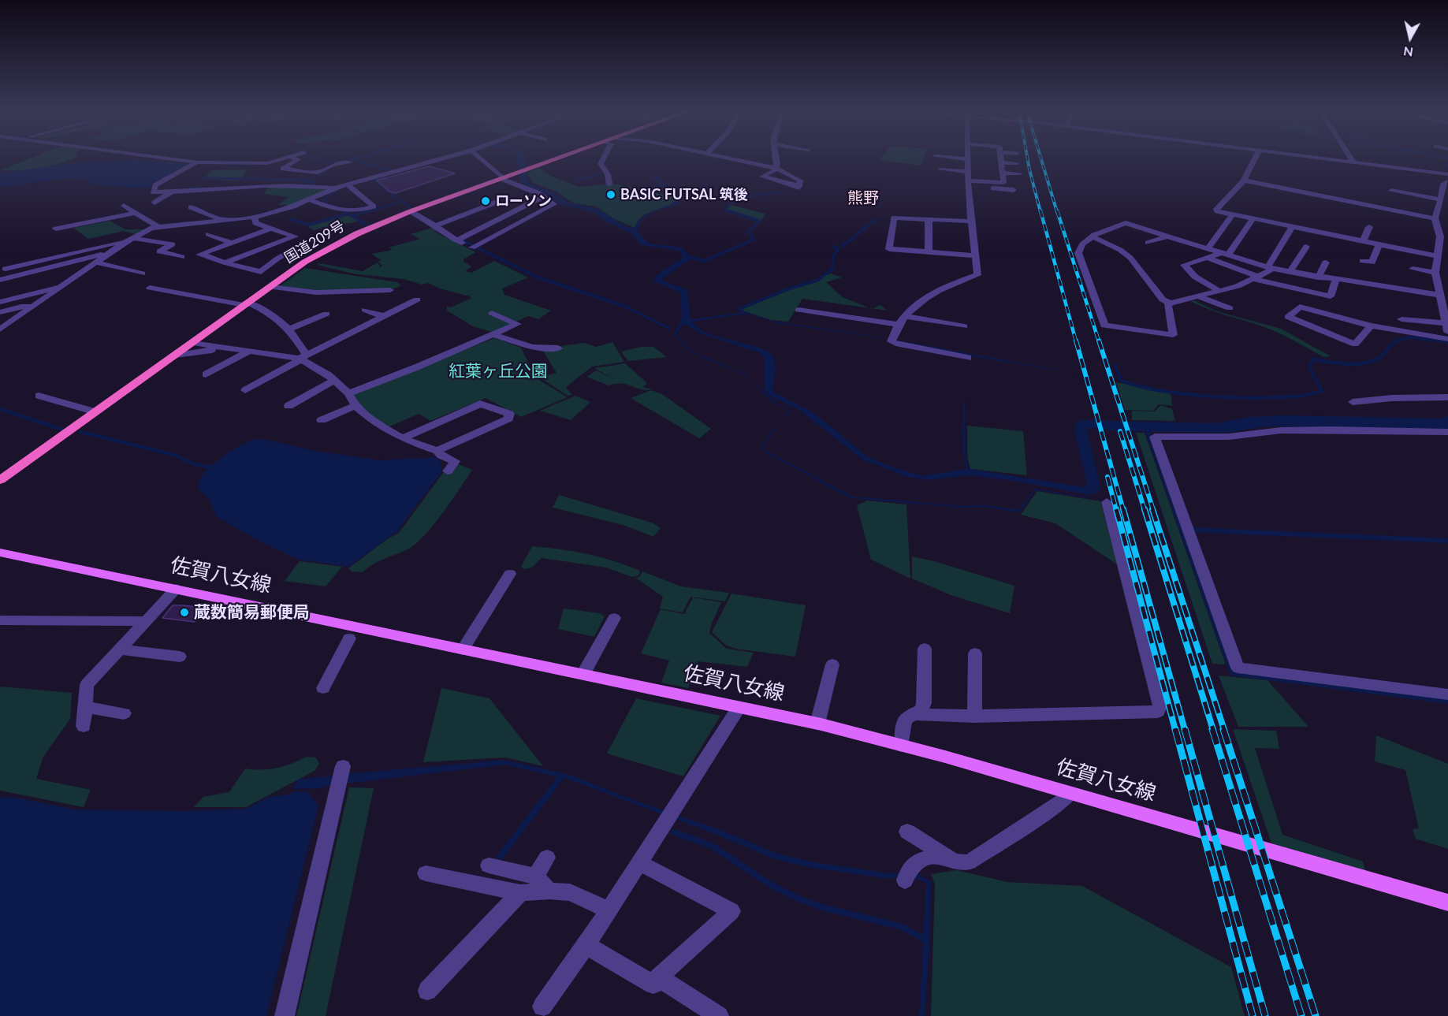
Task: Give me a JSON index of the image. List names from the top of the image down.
{
  "streets": {
    "highway": ["国道209号"],
    "main road": ["佐賀八女線"]
  },
  "districts": ["熊野"],
  "parks": ["紅葉ヶ丘公園"],
  "places": ["BASIC FUTSAL 筑後", "ローソン", "蔵数簡易郵便局"],
  "north": "bottom"
}
